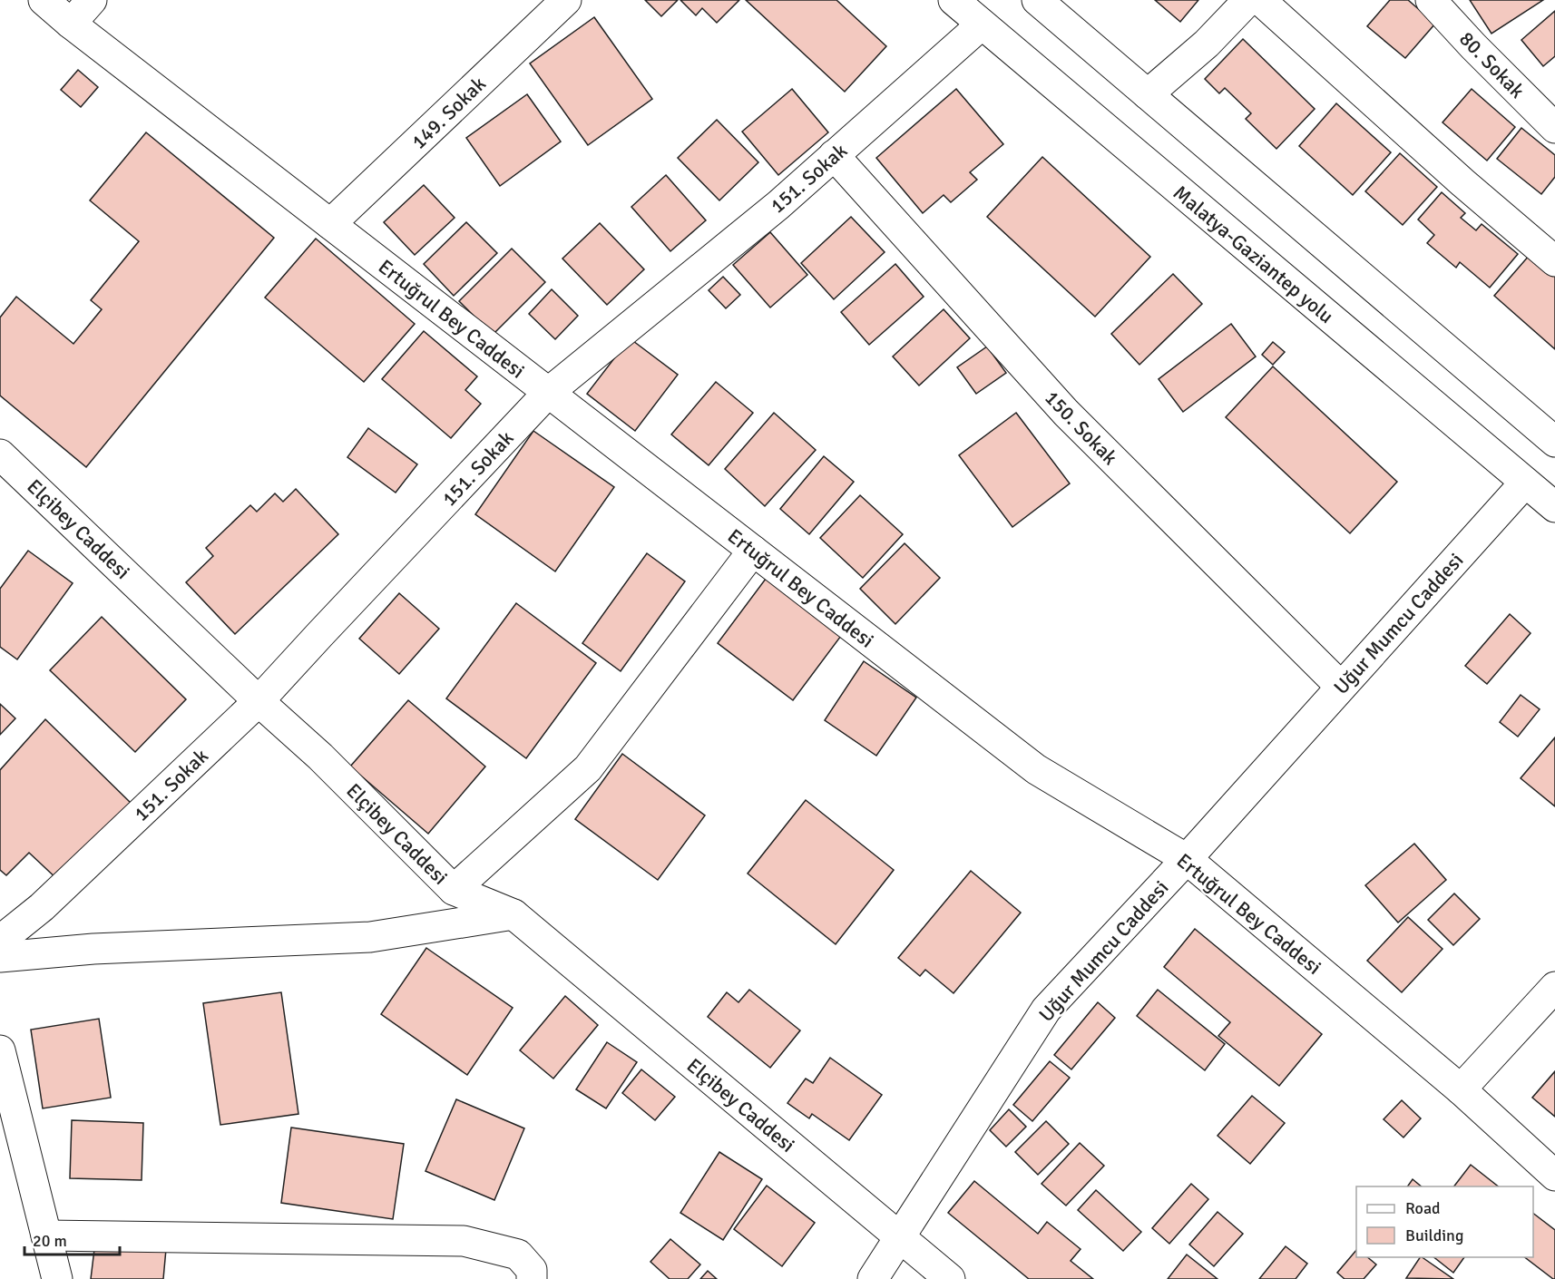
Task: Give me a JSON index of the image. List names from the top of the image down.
{
  "streets": {
    "main road": [
      "80. Sokak",
      "149. Sokak",
      "151. Sokak",
      "Malatya-Gaziantep yolu",
      "Ertuğrul Bey Caddesi",
      "150. Sokak",
      "Elçibey Caddesi",
      "Uğur Mumcu Caddesi"
    ]
  },
  "crossings": [
    ["149. Sokak", "Ertuğrul Bey Caddesi"],
    ["151. Sokak", "Malatya-Gaziantep yolu"],
    ["151. Sokak", "Ertuğrul Bey Caddesi"],
    ["151. Sokak", "150. Sokak"],
    ["151. Sokak", "Elçibey Caddesi"],
    ["Malatya-Gaziantep yolu", "Uğur Mumcu Caddesi"],
    ["Ertuğrul Bey Caddesi", "Uğur Mumcu Caddesi"],
    ["150. Sokak", "Uğur Mumcu Caddesi"],
    ["Elçibey Caddesi", "Uğur Mumcu Caddesi"]
  ],
  "legend": ["Road", "Building"],
  "scale_bar": "20 m"
}
